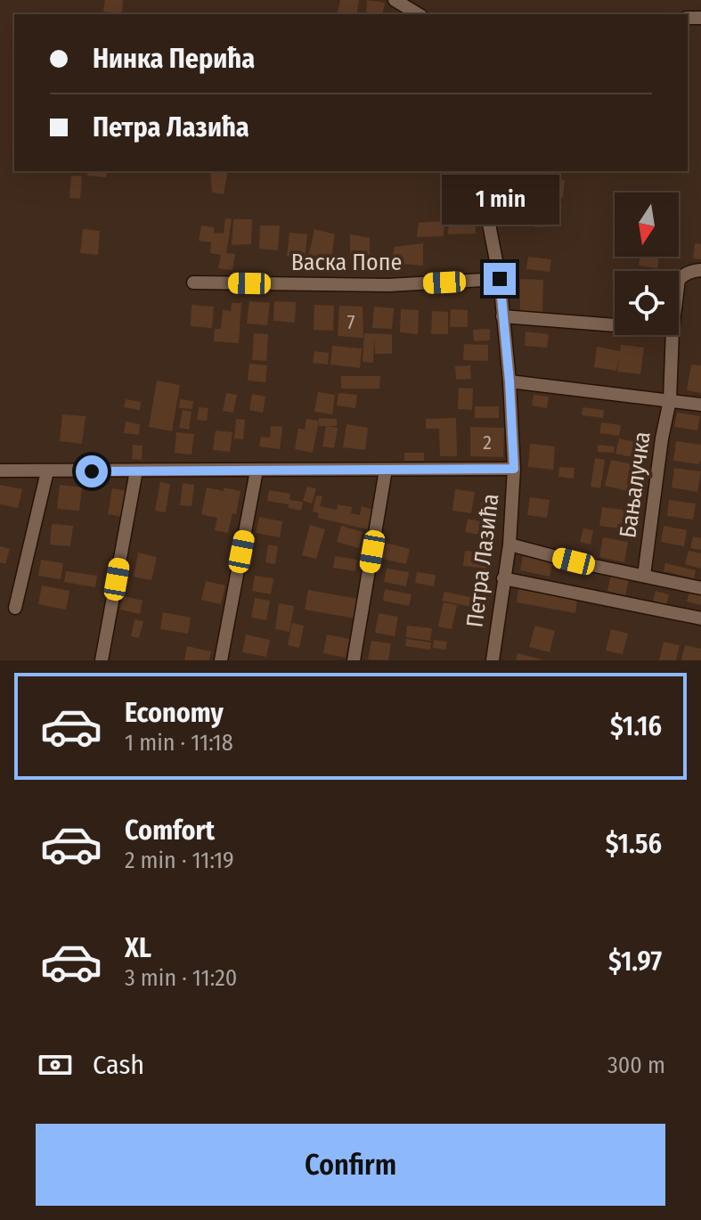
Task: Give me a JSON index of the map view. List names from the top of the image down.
{
  "streets": {
    "street": ["Васка Попе", "Бањалучка", "Петра Лазића"]
  },
  "crossings": [
    ["Васка Попе", "Петра Лазића"]
  ],
  "house_numbers": ["7", "2"],
  "north": "bottom",
  "page": {
    "banner": ["Нинка Перића", "Петра Лазића"],
    "bubble": "1 min",
    "list": [
      {
        "name": "Economy",
        "note": "1 min · 11:18",
        "value": "$1.16"
      },
      {
        "name": "Comfort",
        "note": "2 min · 11:19",
        "value": "$1.56"
      },
      {
        "name": "XL",
        "note": "3 min · 11:20",
        "value": "$1.97"
      }
    ],
    "pay": ["Cash", "300 m"],
    "buttons": "Confirm"
  }
}
